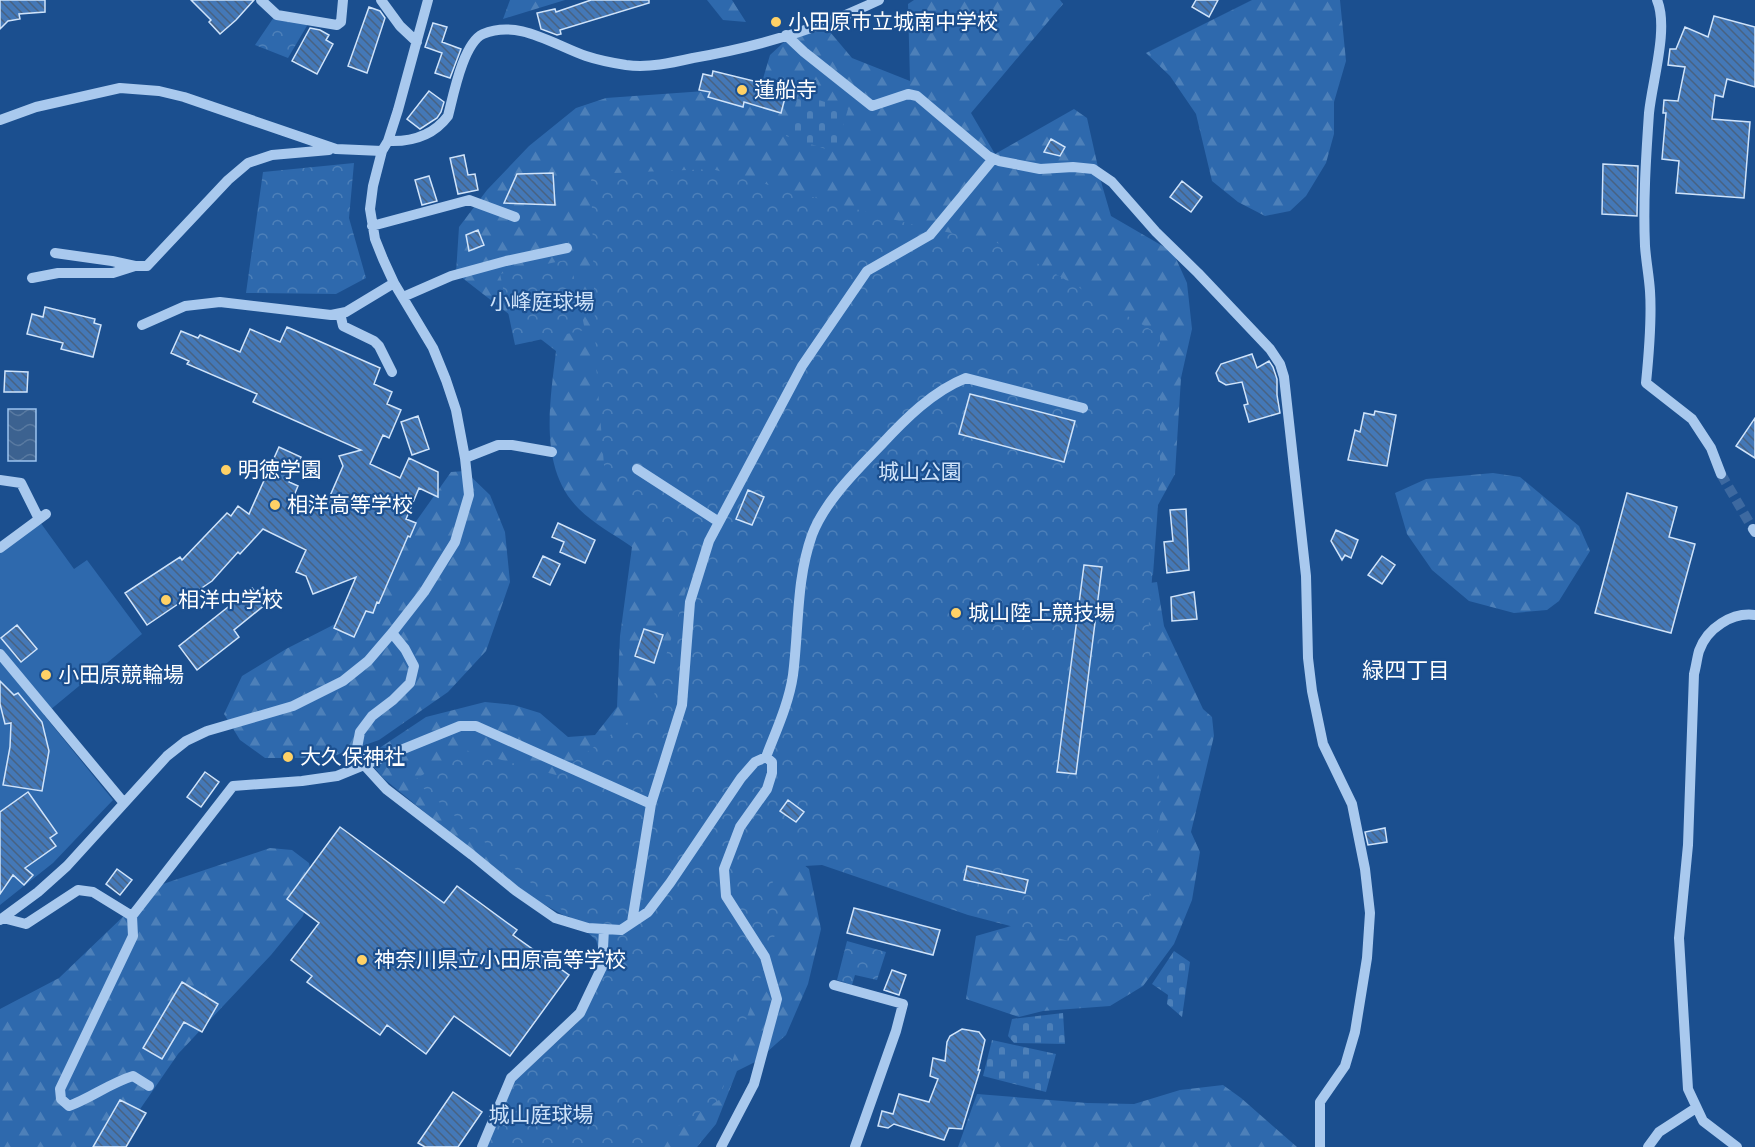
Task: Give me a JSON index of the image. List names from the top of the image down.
{
  "districts": ["緑四丁目"],
  "parks": ["小峰庭球場", "城山公園", "城山庭球場"],
  "places": [
    "小田原市立城南中学校",
    "蓮船寺",
    "明徳学園",
    "相洋高等学校",
    "相洋中学校",
    "城山陸上競技場",
    "小田原競輪場",
    "大久保神社",
    "神奈川県立小田原高等学校"
  ]
}
